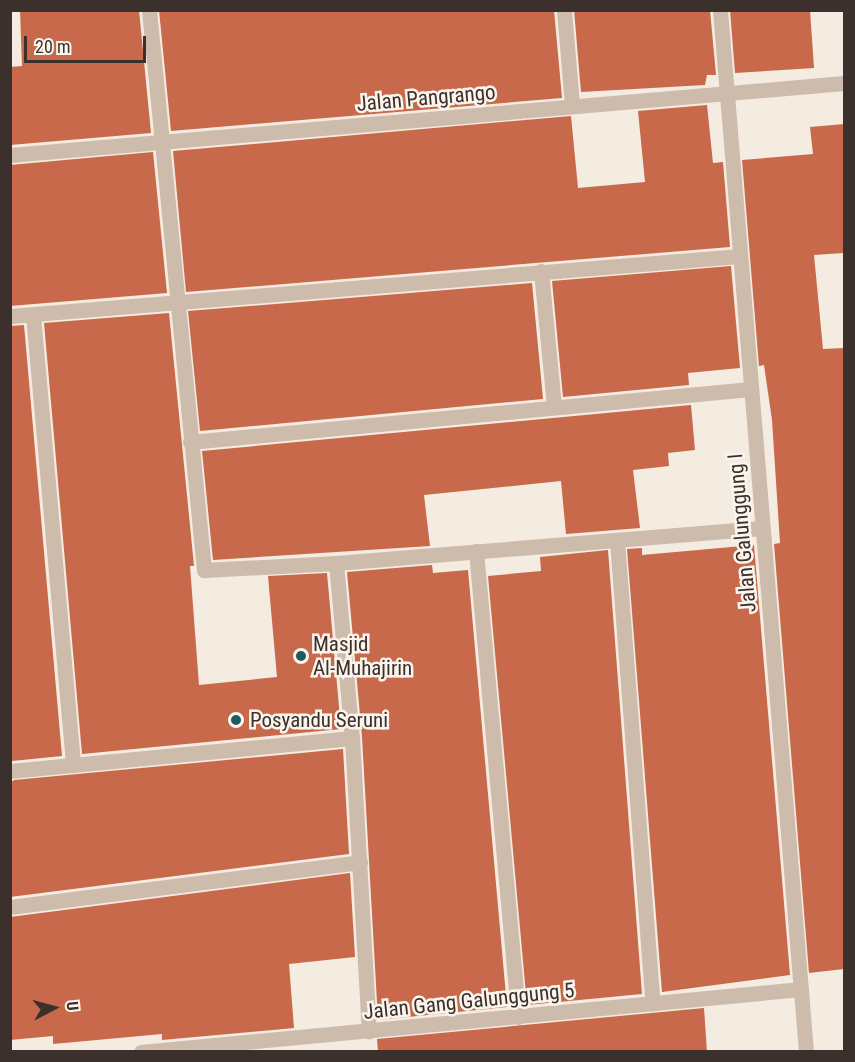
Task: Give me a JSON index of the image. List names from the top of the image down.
{
  "streets": {
    "street": ["Jalan Pangrango", "Jalan Galunggung I", "Jalan Gang Galunggung 5"]
  },
  "crossings": [
    ["Jalan Pangrango", "Jalan Galunggung I"],
    ["Jalan Galunggung I", "Jalan Gang Galunggung 5"]
  ],
  "places": ["Masjid Al-Muhajirin", "Posyandu Seruni"],
  "scale_bar": "20 m",
  "north": "right"
}
